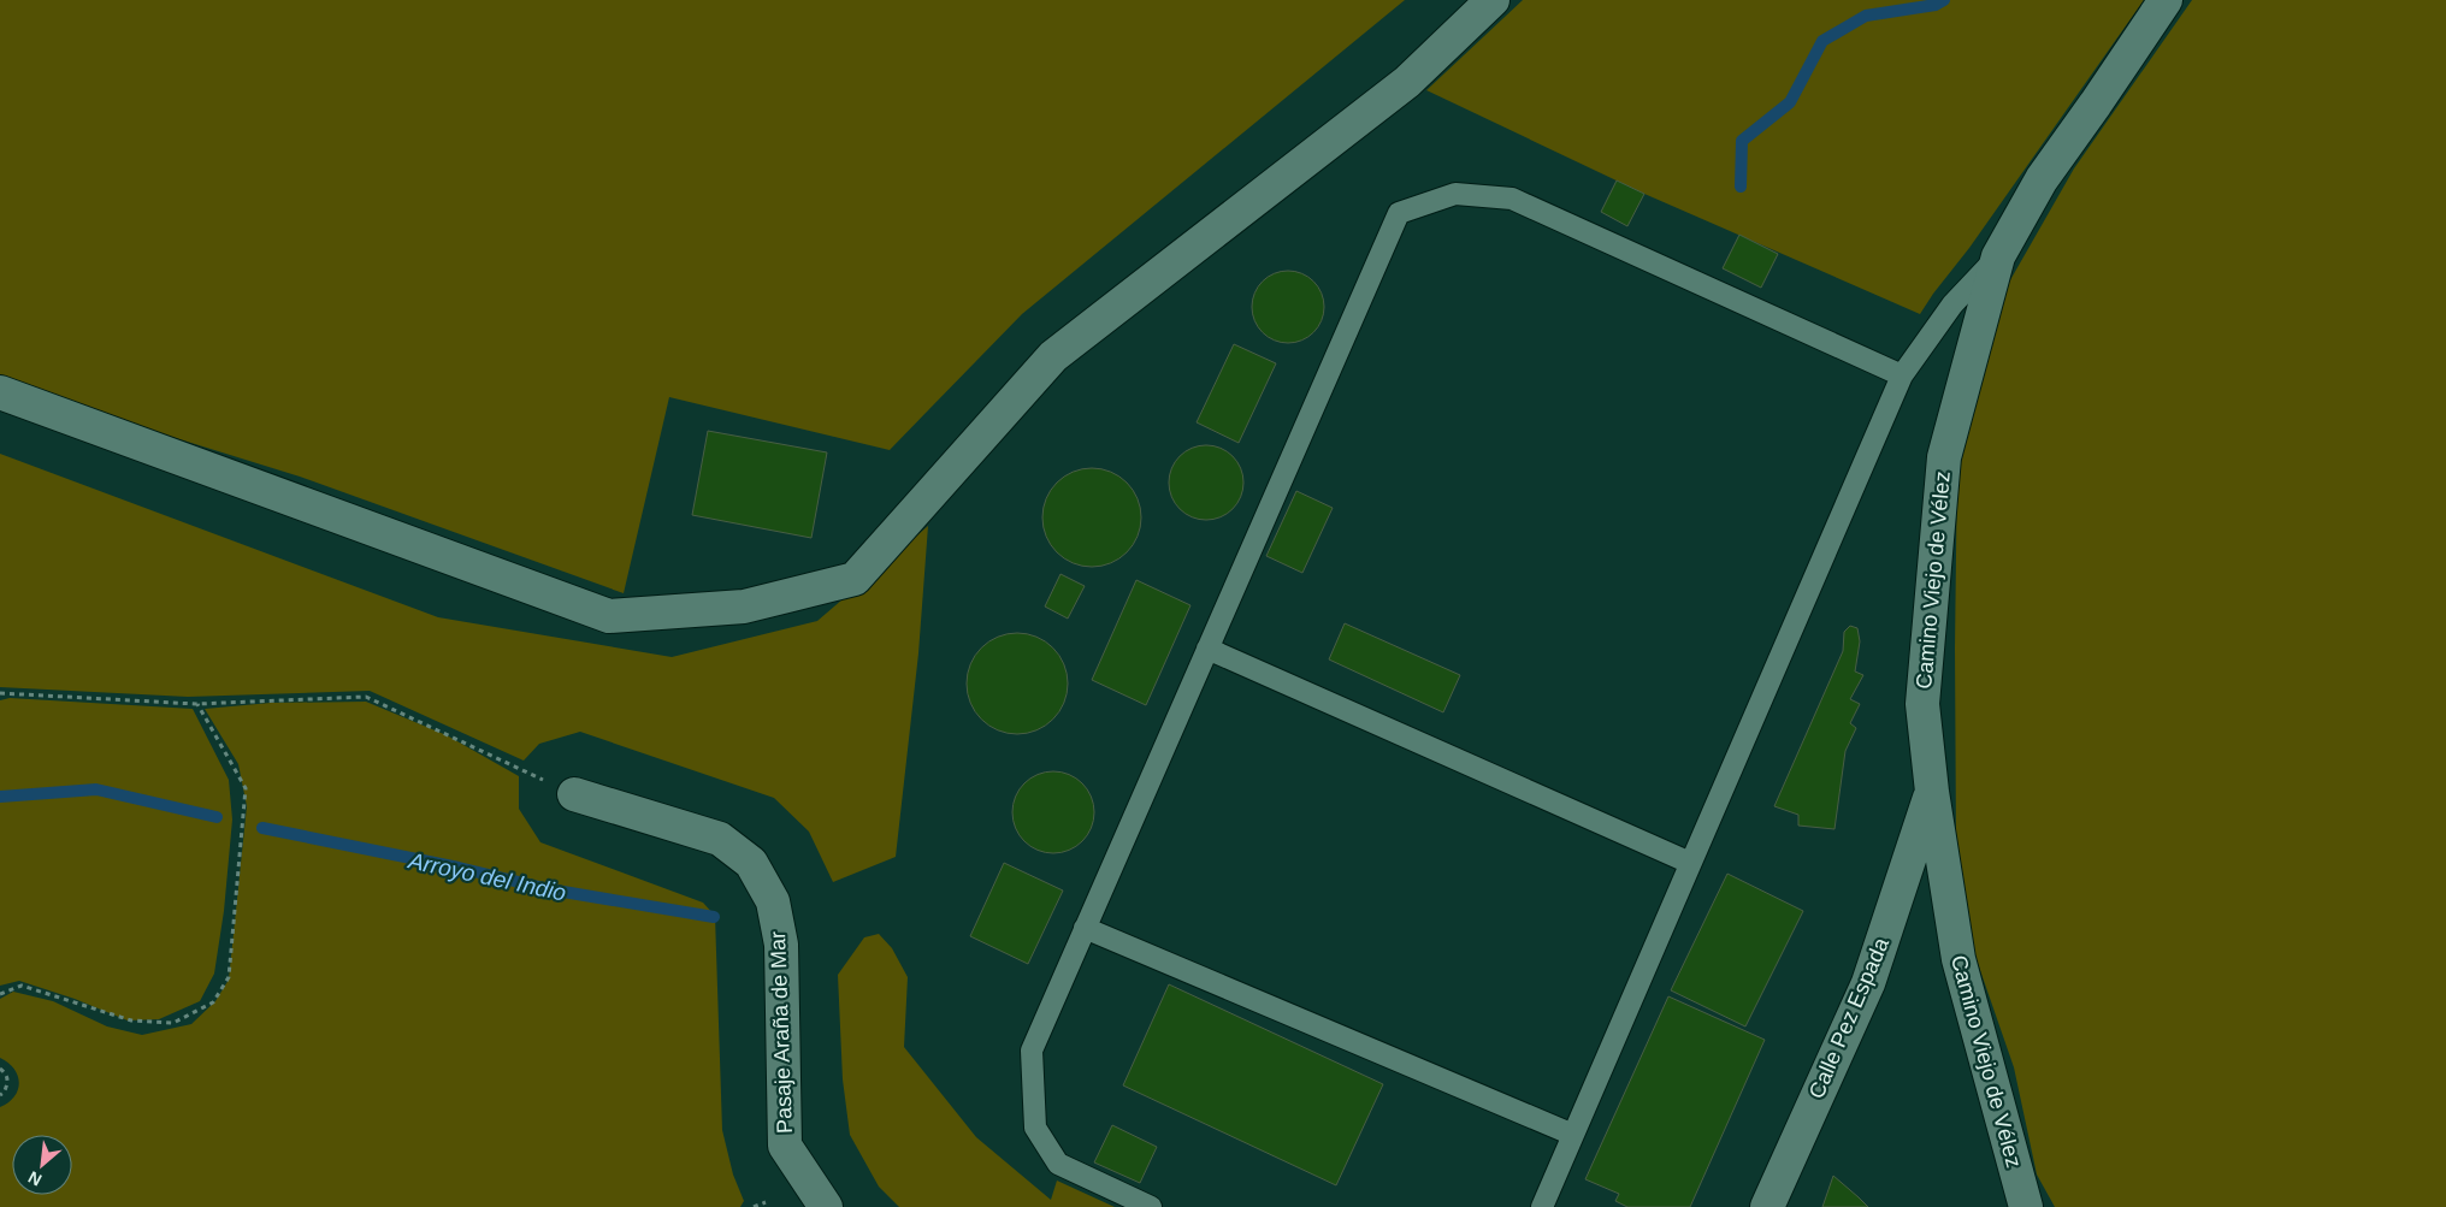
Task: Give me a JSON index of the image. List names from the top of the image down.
{
  "streets": {
    "street": ["Camino Viejo de Vélez", "Calle Pez Espada", "Pasaje Araña de Mar"]
  },
  "crossings": [
    ["Camino Viejo de Vélez", "Calle Pez Espada"]
  ],
  "water": ["Arroyo del Indio"],
  "north": "bottom left"
}
